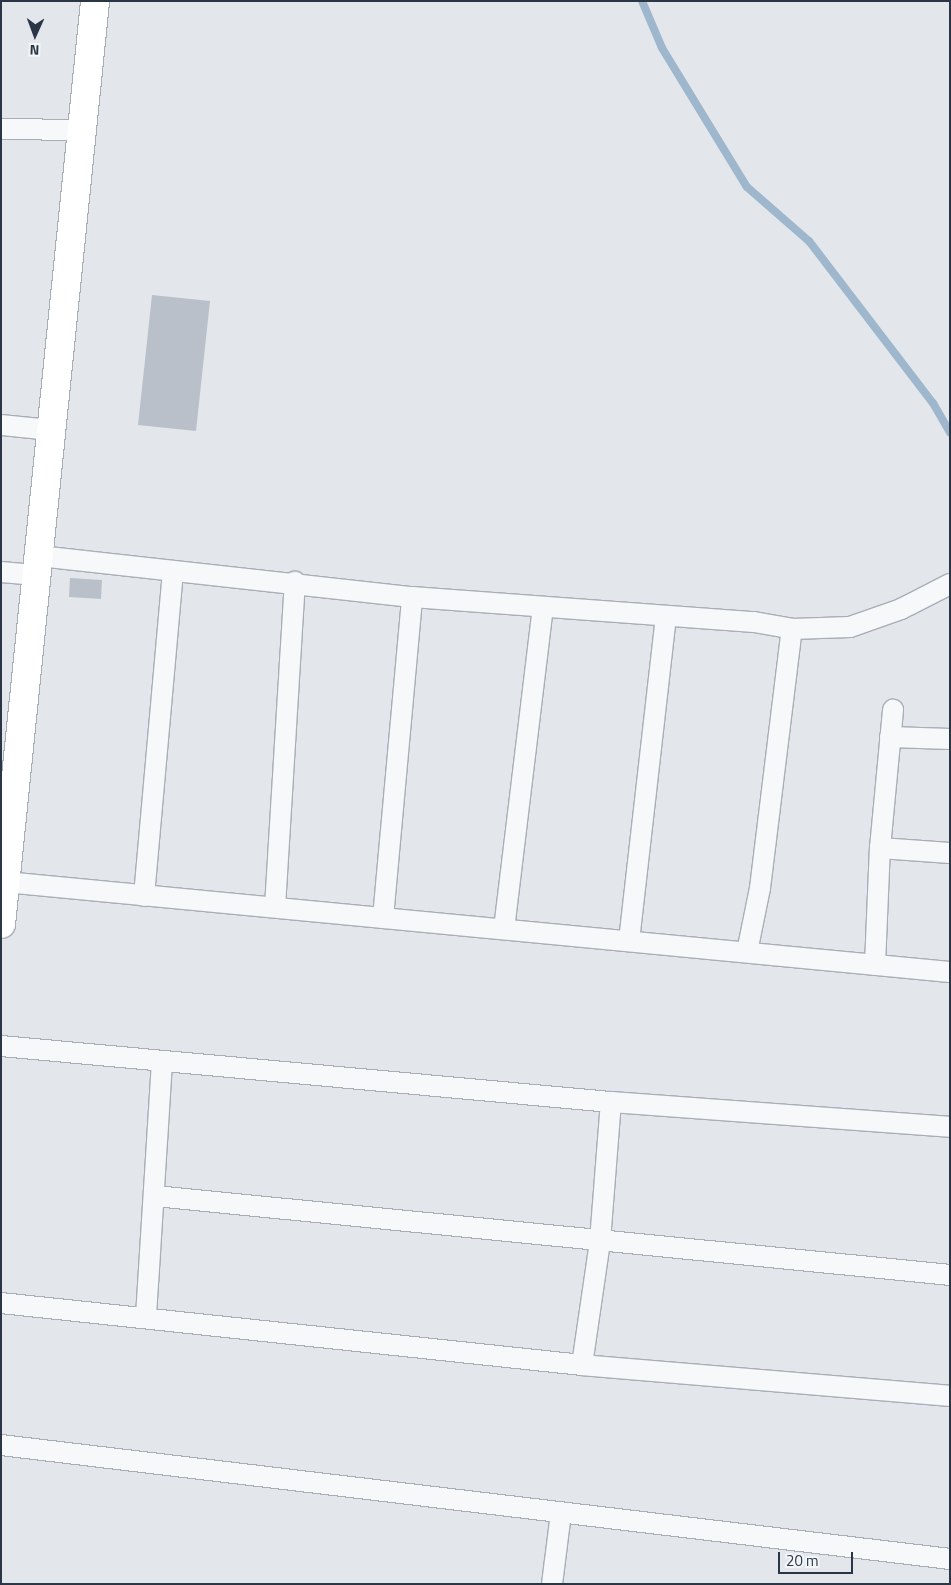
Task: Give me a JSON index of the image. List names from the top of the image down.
{
  "scale_bar": "20 m",
  "north": "bottom"
}
